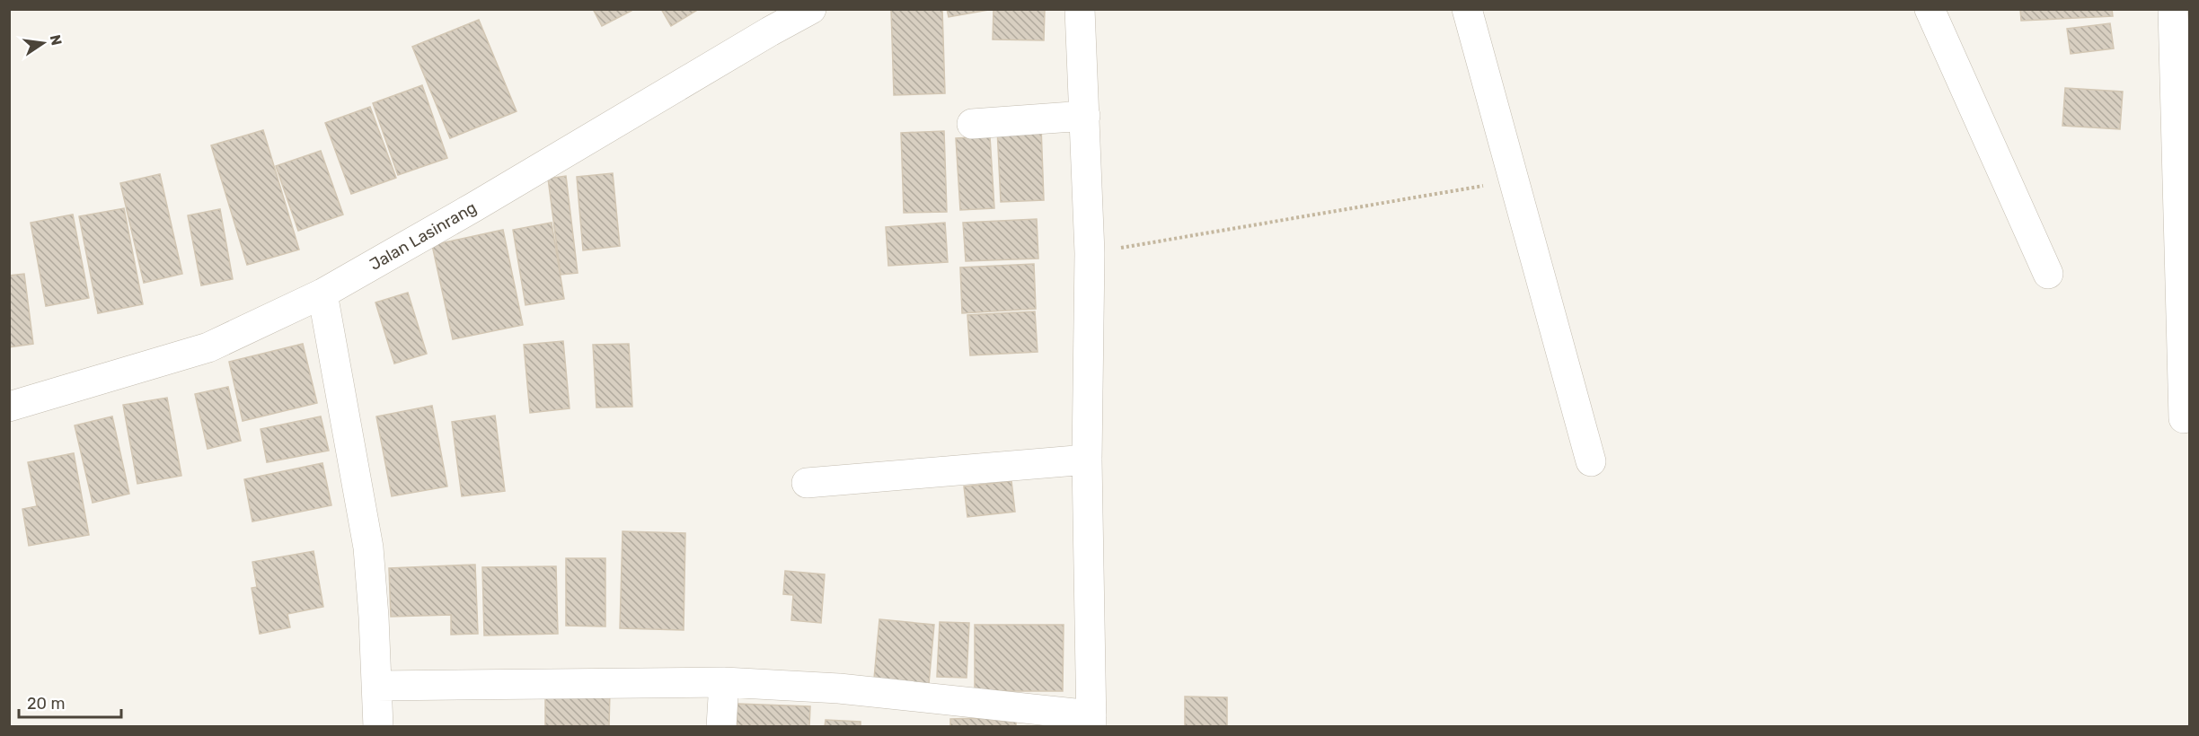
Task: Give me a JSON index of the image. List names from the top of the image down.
{
  "streets": {
    "street": ["Jalan Lasinrang"]
  },
  "scale_bar": "20 m",
  "north": "right"
}
